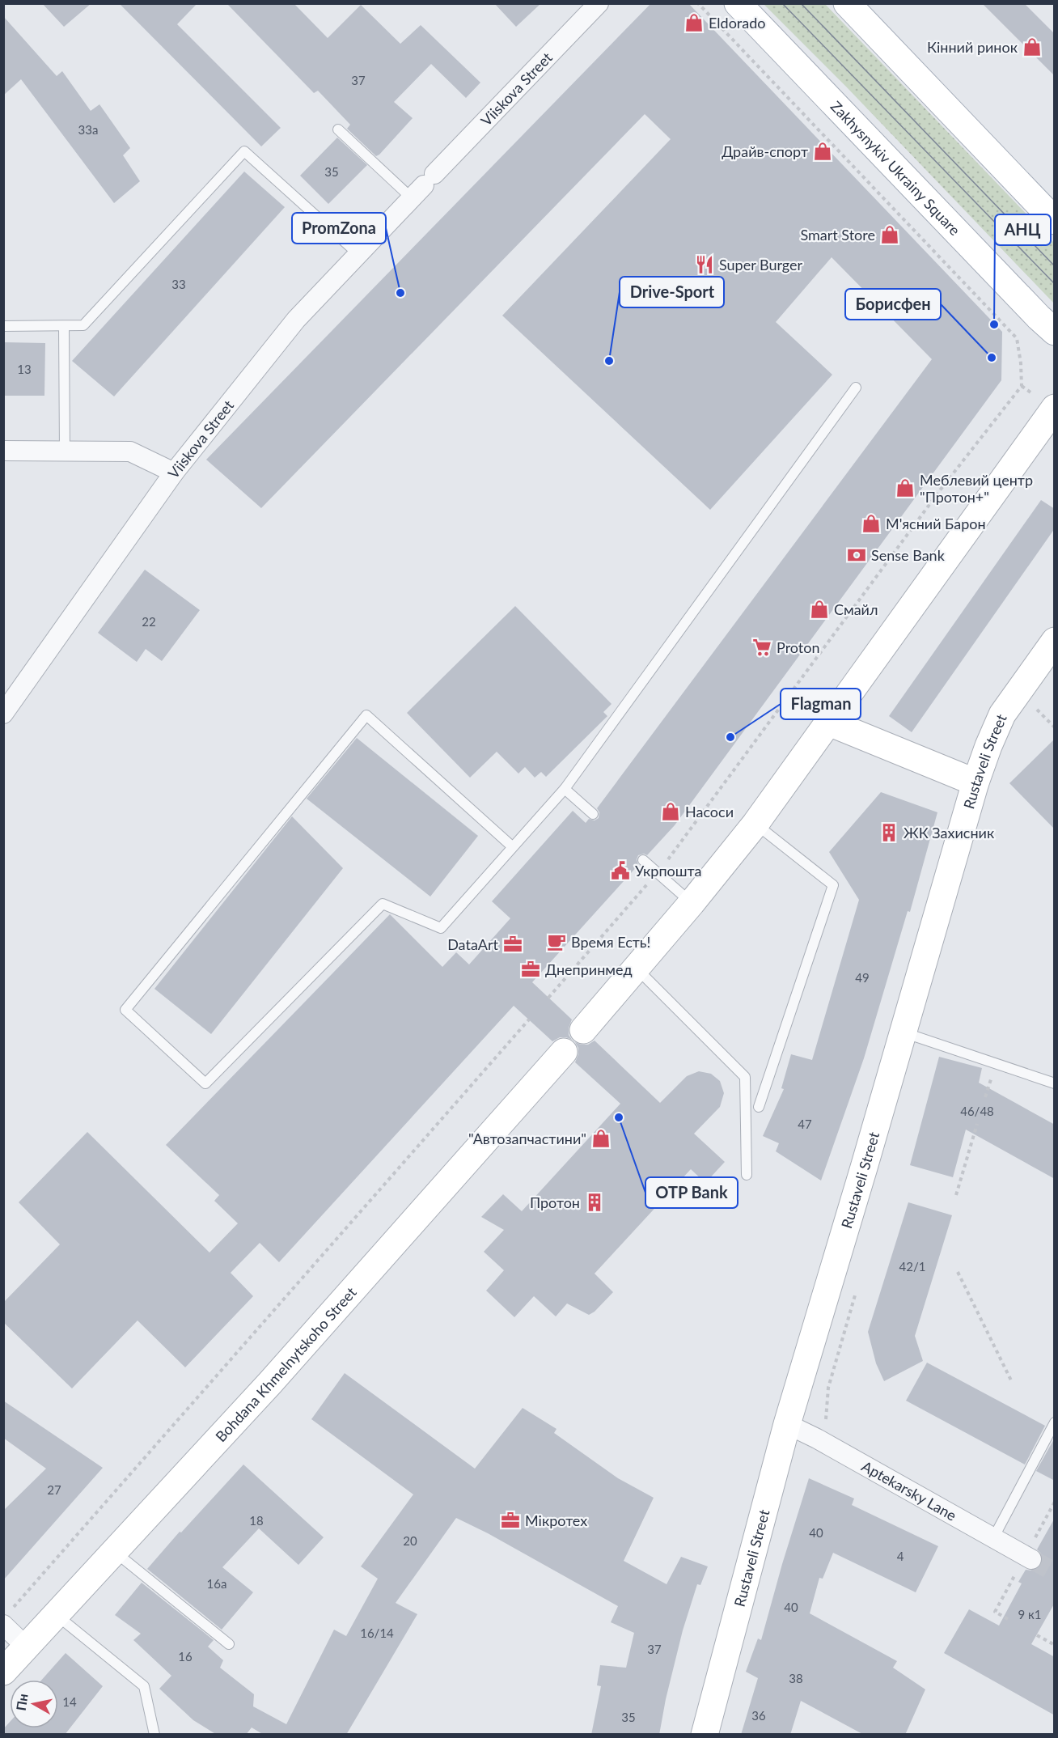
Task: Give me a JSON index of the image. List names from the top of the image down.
{
  "streets": {
    "main road": ["Zakhysnykiv Ukrainy Square", "Rustaveli Street", "Bohdana Khmelnytskoho Street"],
    "street": ["Viiskova Street", "Aptekarsky Lane"]
  },
  "crossings": [
    ["Rustaveli Street", "Aptekarsky Lane"]
  ],
  "places": {
    "shop": [
      "Eldorado",
      "Кінний ринок",
      "Драйв-спорт",
      "Smart Store",
      "Меблевий центр \"Протон+\"",
      "М'ясний Барон",
      "Смайл",
      "Насоси",
      "\"Автозапчастини\""
    ],
    "restaurant": ["Super Burger"],
    "other": [
      "PromZona",
      "АНЦ",
      "Борисфен",
      "Drive-Sport",
      "Flagman",
      "OTP Bank"
    ],
    "bank": ["Sense Bank"],
    "supermarket": ["Proton"],
    "building": ["ЖК Захисник", "Протон"],
    "public building": ["Укрпошта"],
    "cafe": ["Время Есть!"],
    "office": ["DataArt", "Днепринмед", "Мікротех"]
  },
  "house_numbers": [
    "37",
    "33а",
    "35",
    "33",
    "13",
    "22",
    "49",
    "46/48",
    "47",
    "42/1",
    "27",
    "18",
    "40",
    "20",
    "4",
    "16а",
    "40",
    "9 к1",
    "16/14",
    "37",
    "16",
    "38",
    "14",
    "36",
    "35"
  ],
  "north": "left"
}
